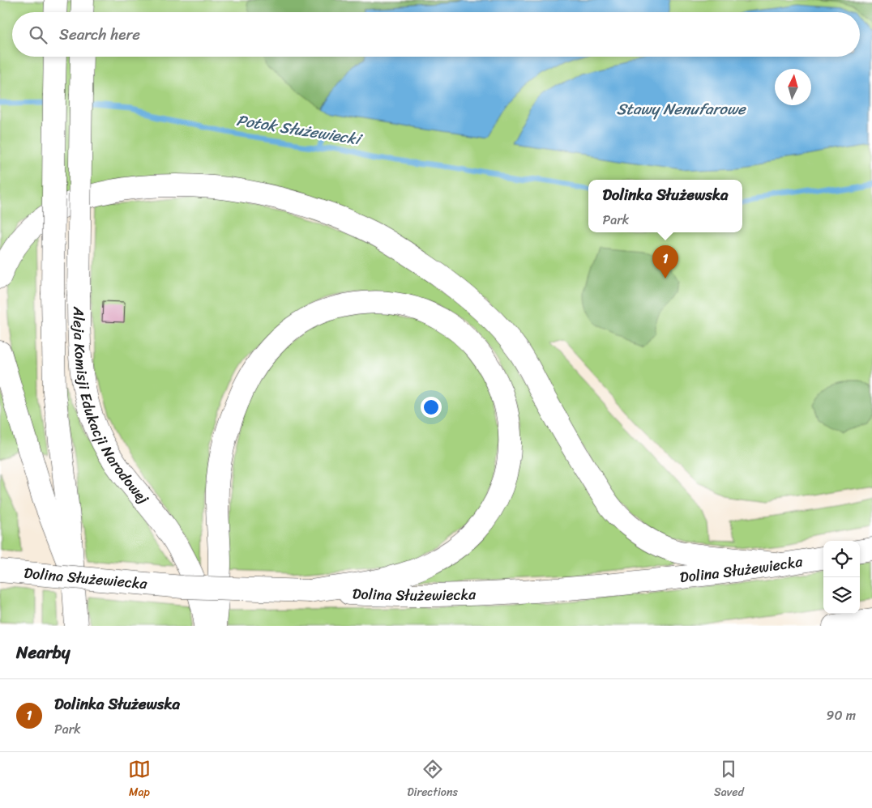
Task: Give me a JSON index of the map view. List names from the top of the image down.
{
  "streets": {
    "main road": ["Aleja Komisji Edukacji Narodowej", "Dolina Służewiecka"]
  },
  "water": ["Stawy Nenufarowe", "Potok Służewiecki"],
  "north": "top",
  "page": {
    "search": "Search here",
    "popup": ["Dolinka Służewska", "Park"],
    "pins": "1",
    "heading": "Nearby",
    "list": [
      {
        "mark": "1",
        "name": "Dolinka Służewska",
        "note": "Park",
        "value": "90 m"
      }
    ],
    "nav": ["Map", "Directions", "Saved"]
  }
}
